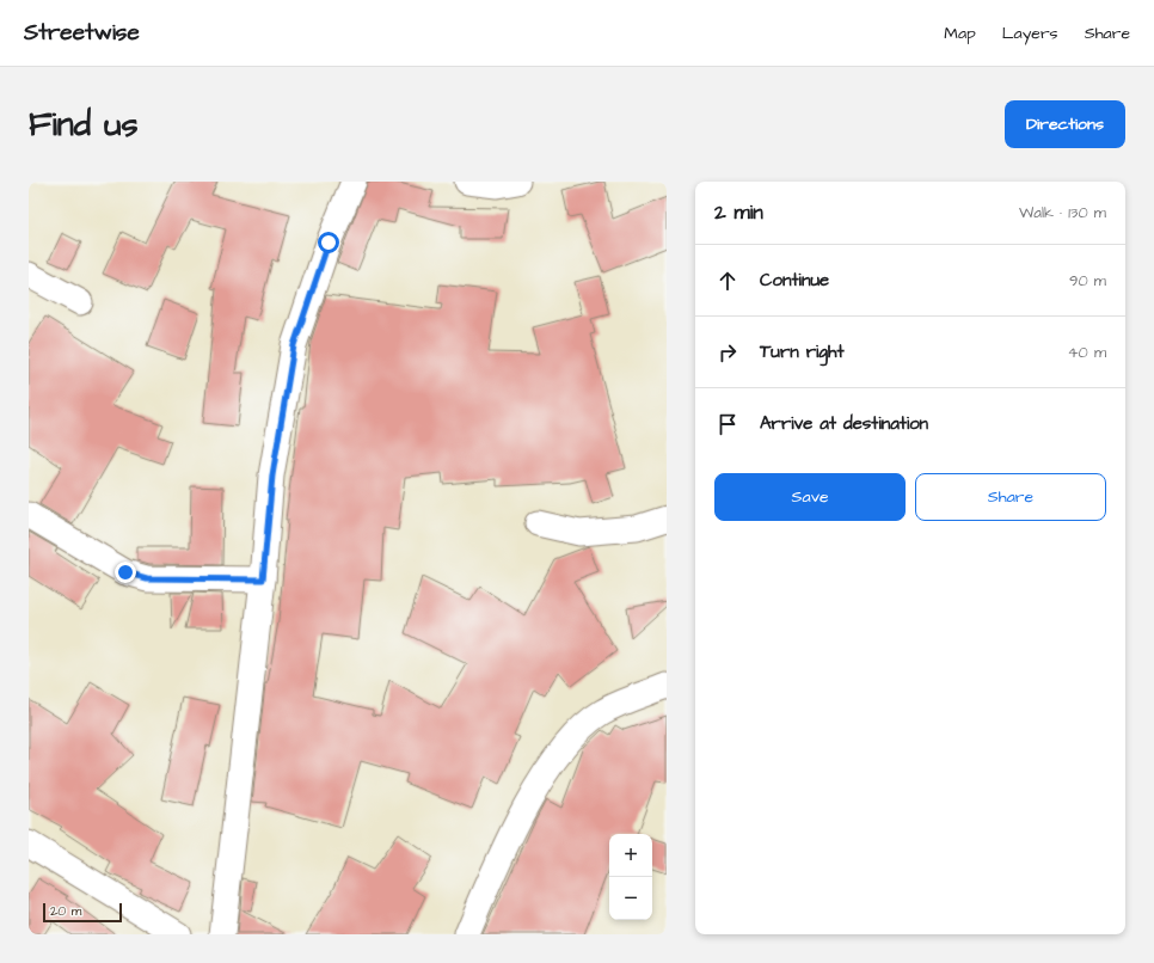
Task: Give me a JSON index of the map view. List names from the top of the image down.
{
  "scale_bar": "20 m",
  "page": {
    "header": "Streetwise",
    "nav": ["Map", "Layers", "Share"],
    "buttons": [
      "Directions",
      ["Save", "Share"]
    ],
    "title": "Find us",
    "heading": ["2 min", "Walk · 130 m"],
    "list": [
      ["Continue", "90 m"],
      ["Turn right", "40 m"],
      "Arrive at destination"
    ],
    "map_buttons": ["+", "−"],
    "scale": "20 m"
  }
}
